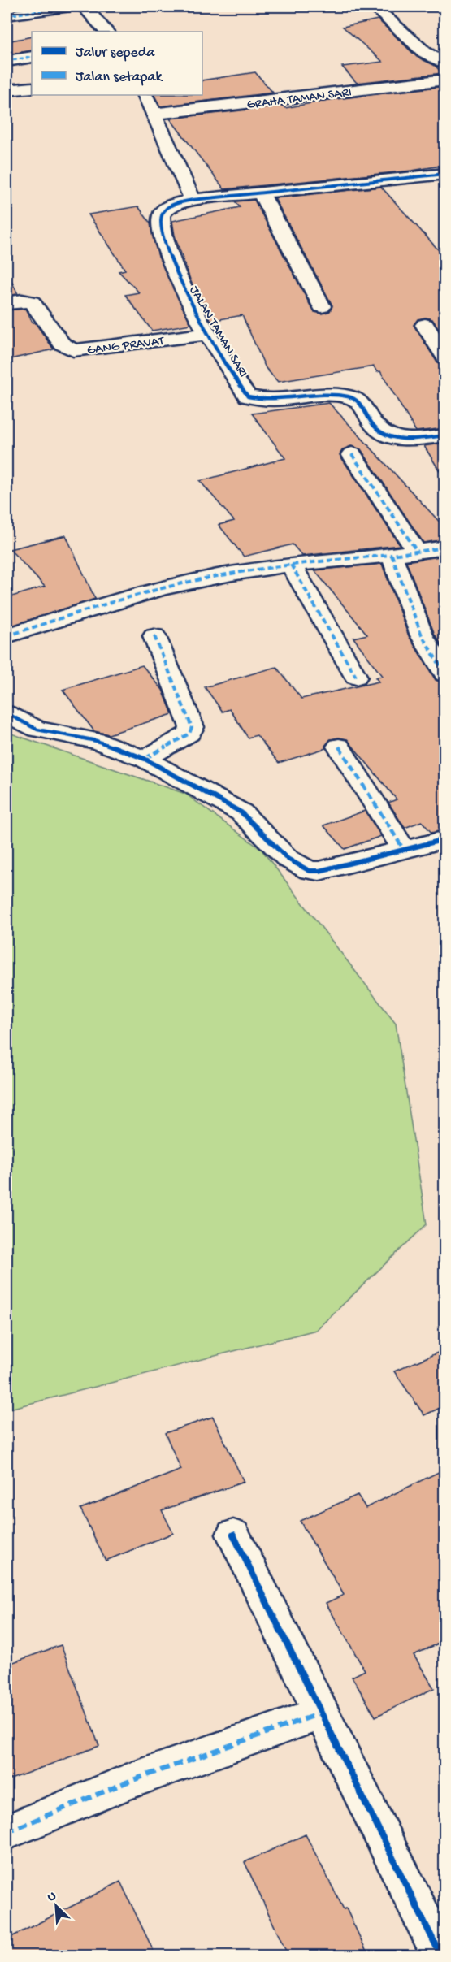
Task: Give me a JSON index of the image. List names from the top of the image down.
{
  "streets": {
    "street": ["GRAHA TAMAN SARI", "JALAN TAMAN SARI", "GANG PRAVAT"]
  },
  "crossings": [
    ["JALAN TAMAN SARI", "GANG PRAVAT"]
  ],
  "legend": ["Jalur sepeda", "Jalan setapak"],
  "north": "top left"
}
